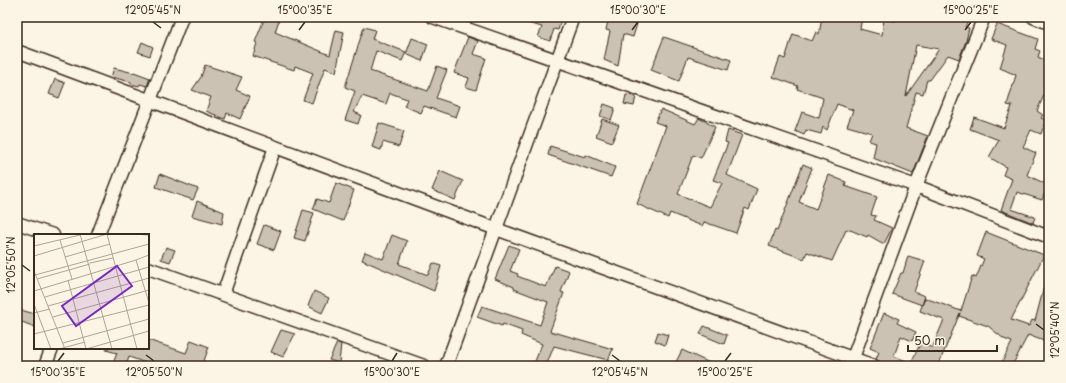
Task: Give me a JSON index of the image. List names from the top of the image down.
{
  "scale_bar": "50 m",
  "coordinates": [
    "12°05'45\"N",
    "15°00'35\"E",
    "15°00'30\"E",
    "15°00'25\"E",
    "12°05'50\"N",
    "12°05'40\"N"
  ]
}
